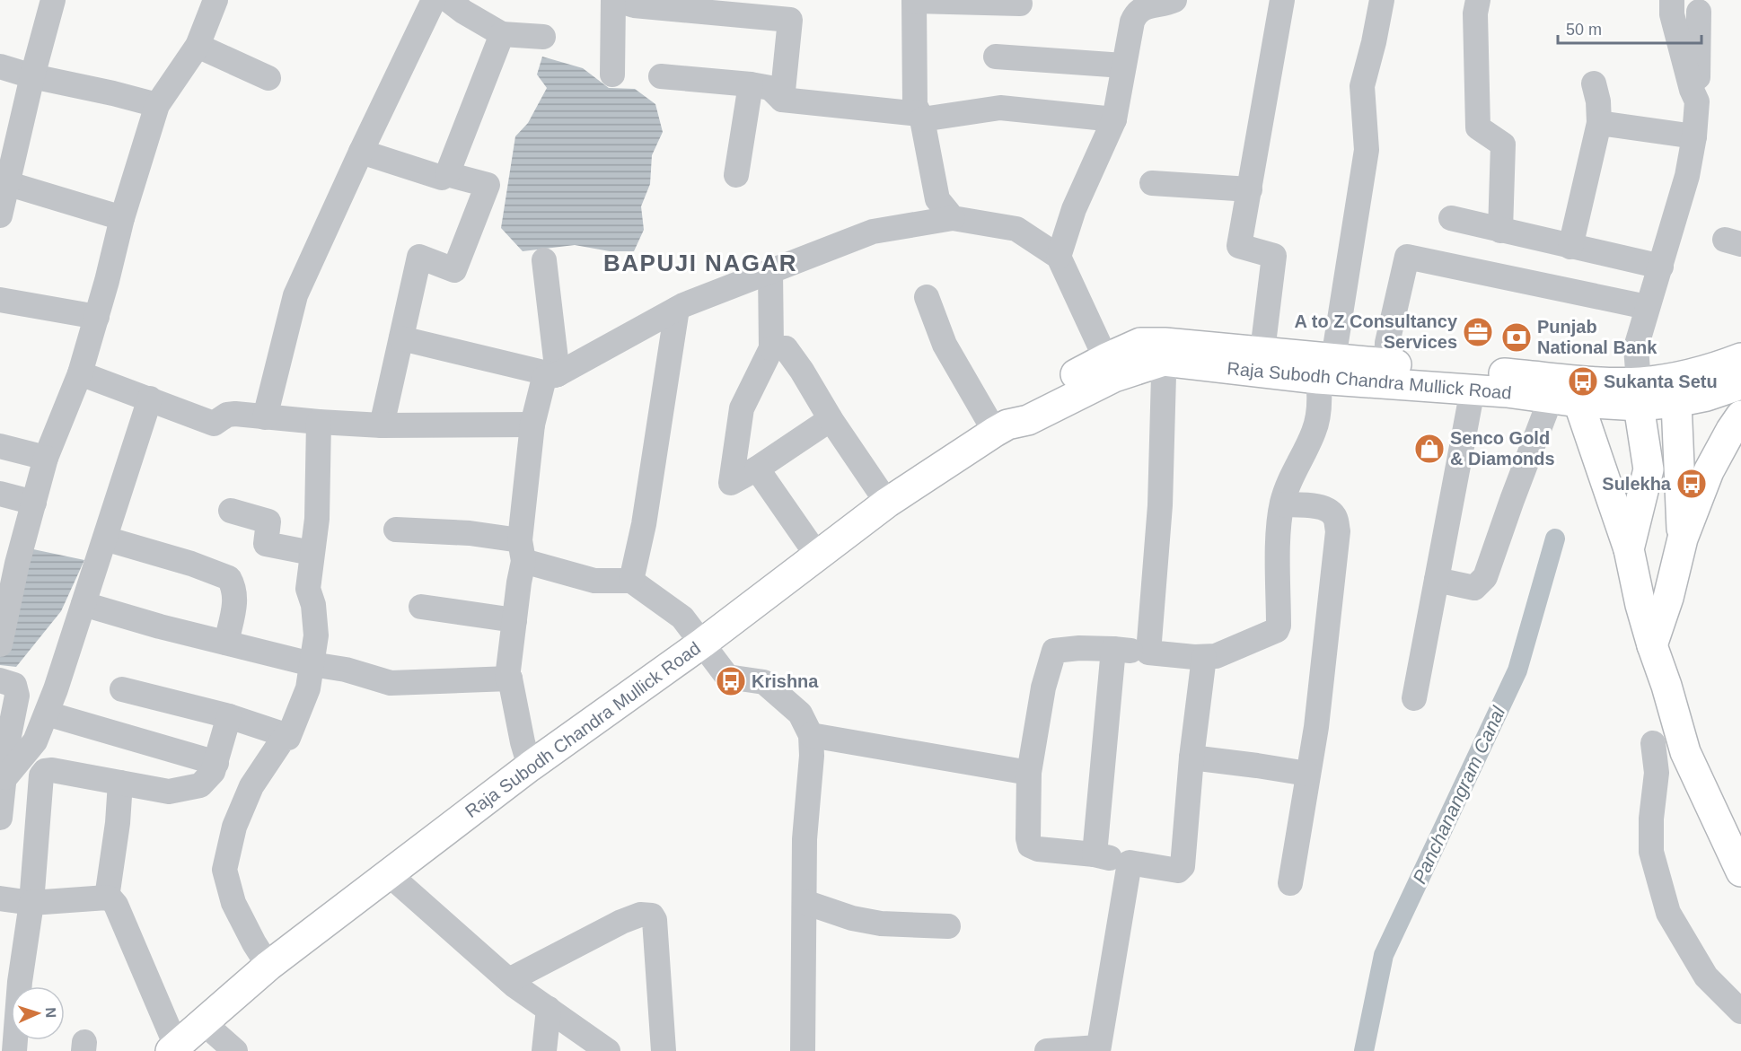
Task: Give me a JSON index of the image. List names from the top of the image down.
{
  "streets": {
    "main road": ["Raja Subodh Chandra Mullick Road"]
  },
  "districts": ["BAPUJI NAGAR"],
  "water": ["Panchanangram Canal"],
  "places": {
    "office": ["A to Z Consultancy Services"],
    "bank": ["Punjab National Bank"],
    "bus stop": ["Sukanta Setu", "Sulekha", "Krishna"],
    "shop": ["Senco Gold & Diamonds"]
  },
  "scale_bar": "50 m",
  "north": "right"
}
